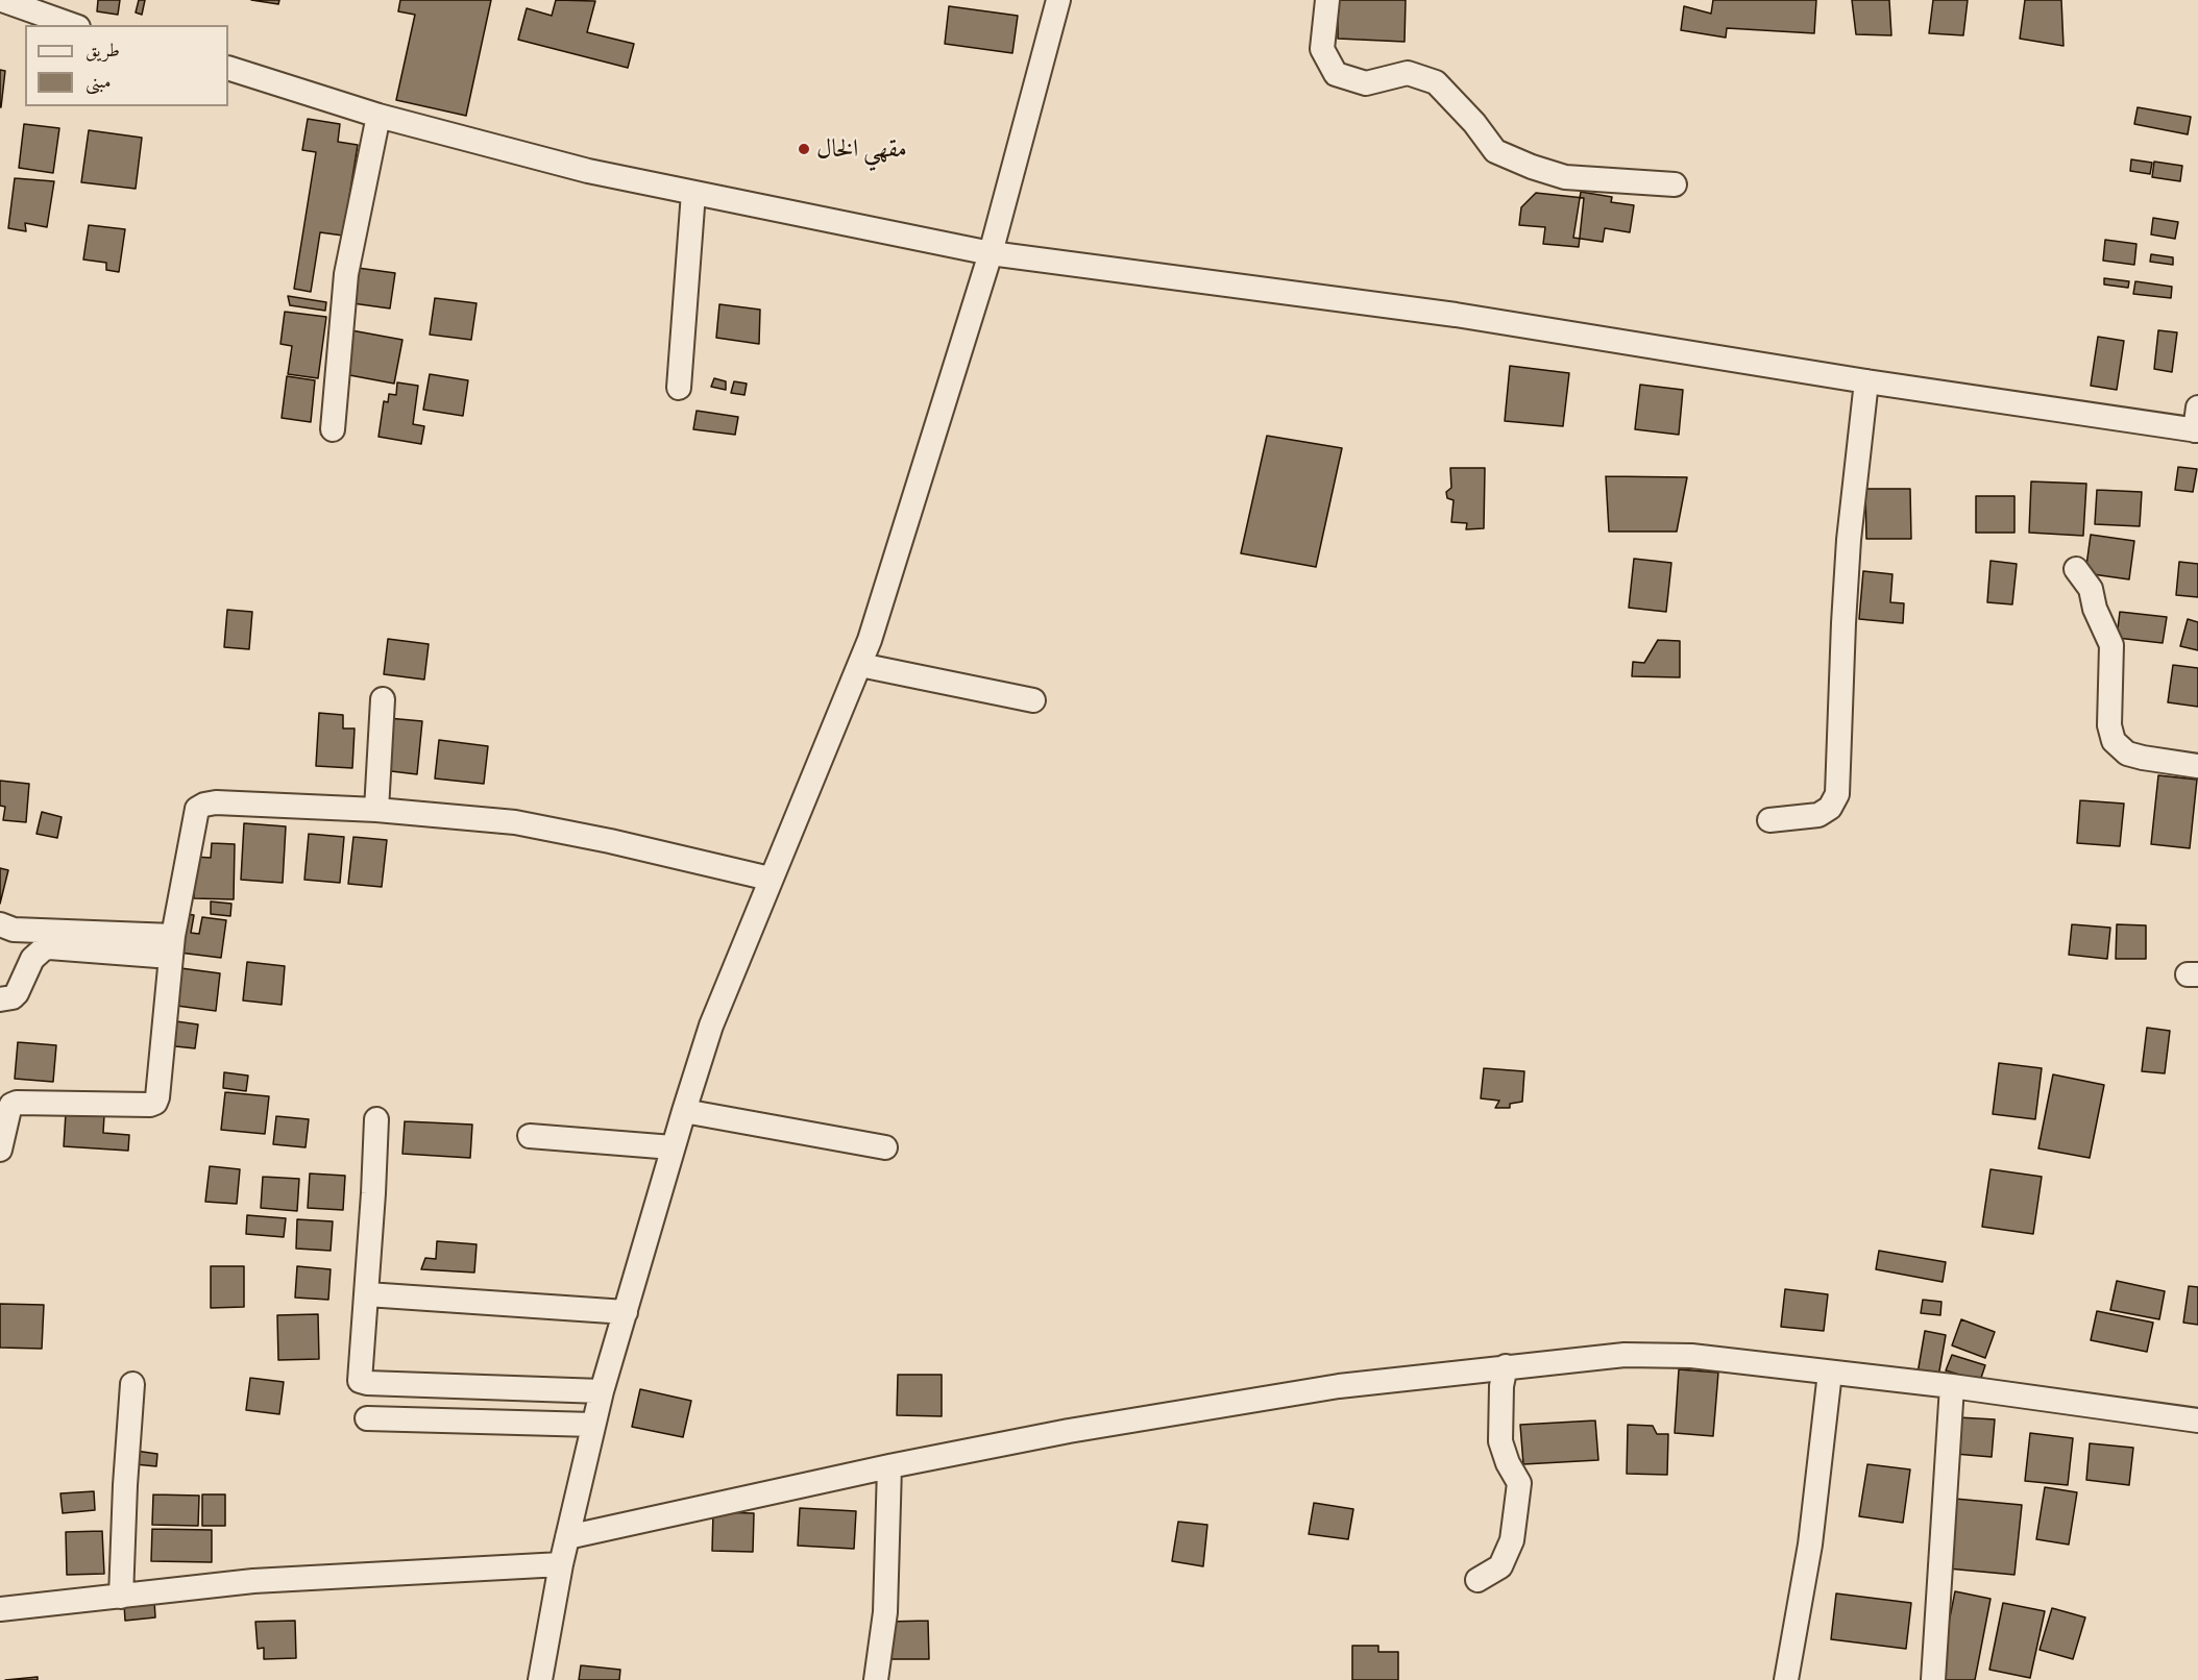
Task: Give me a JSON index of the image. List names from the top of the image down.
{
  "places": ["مقهي الخال"],
  "legend": ["طريق", "مبنى"]
}
